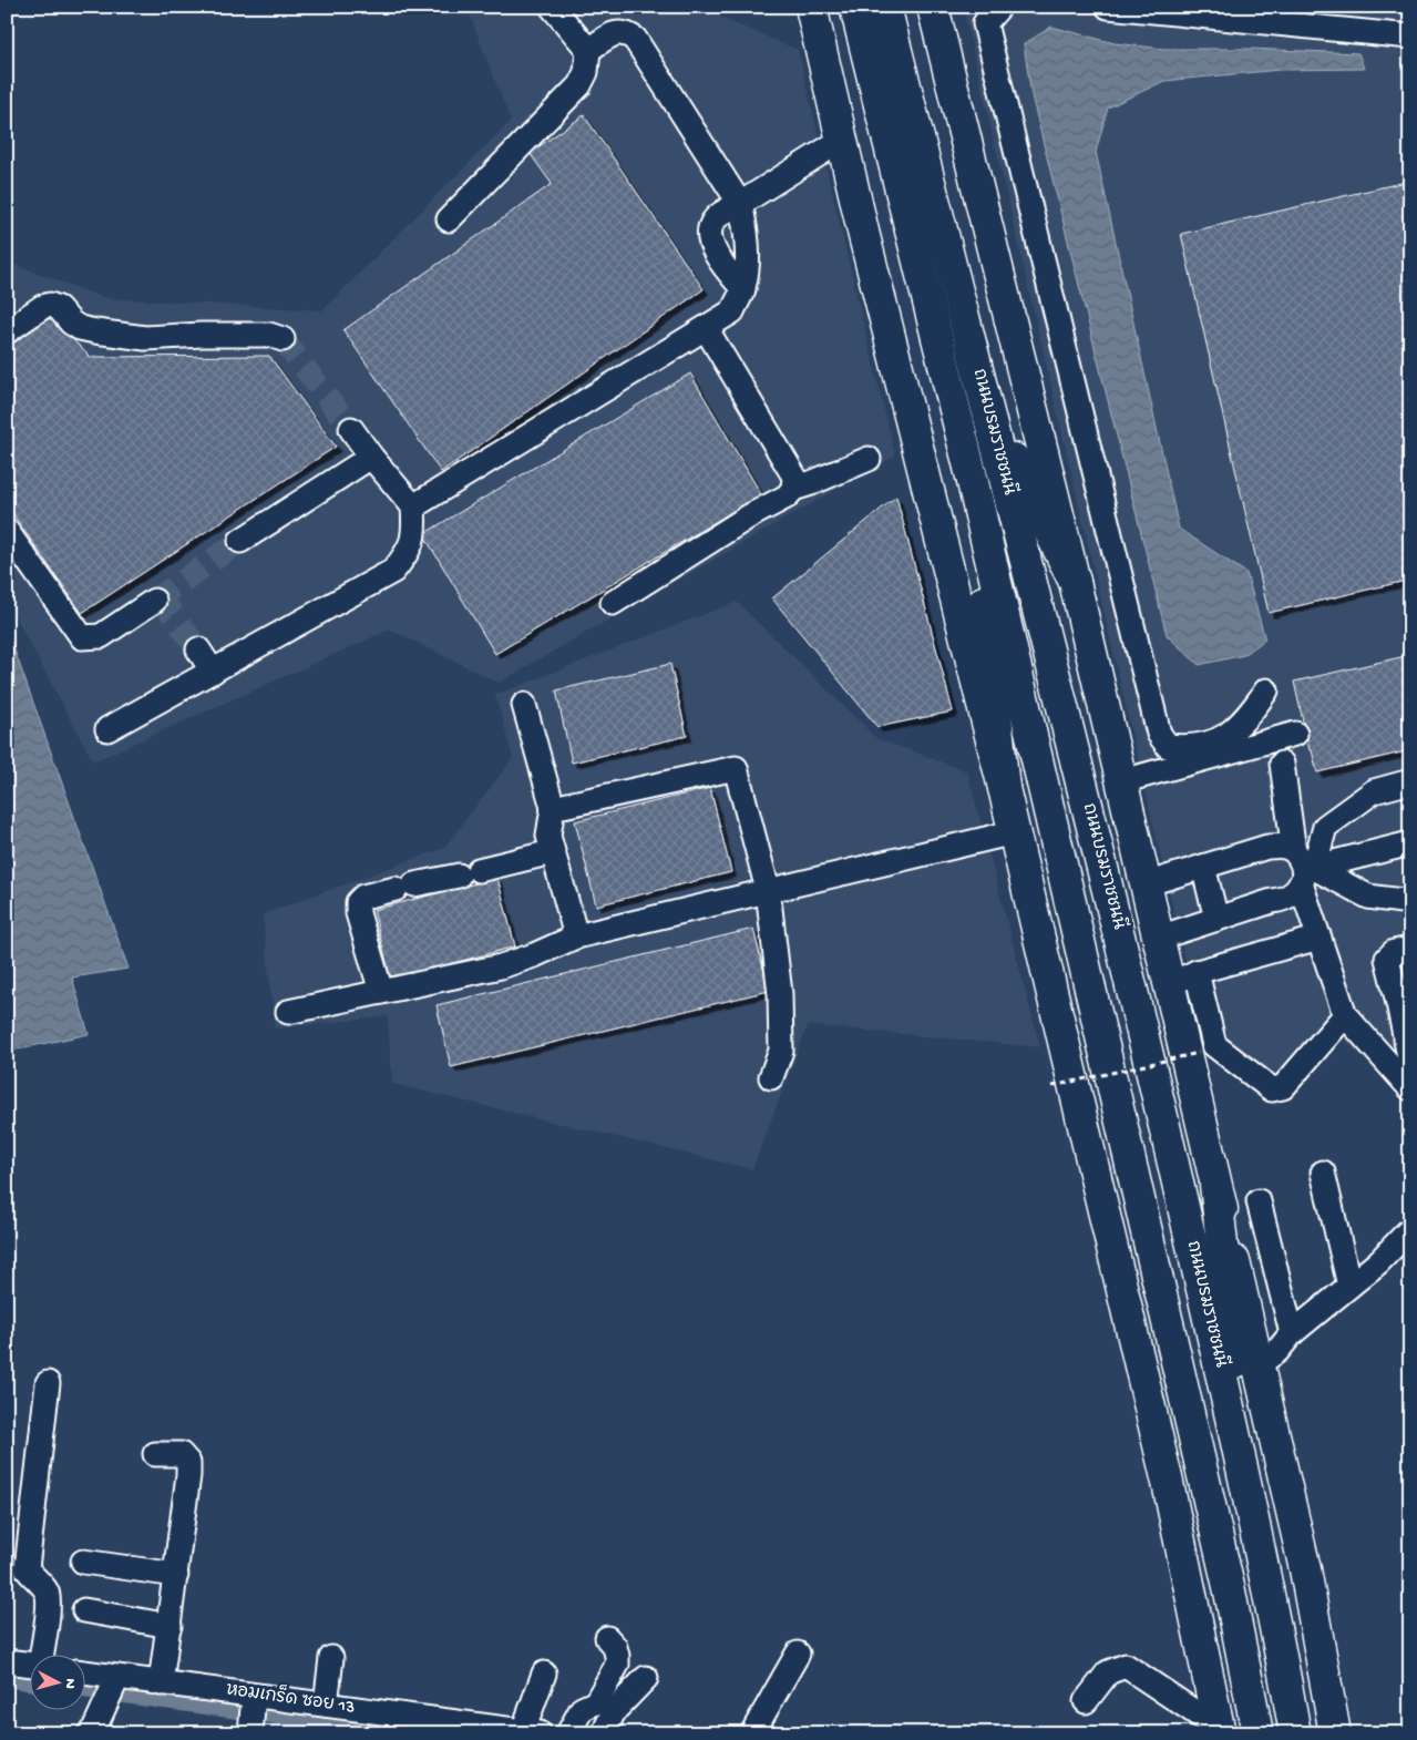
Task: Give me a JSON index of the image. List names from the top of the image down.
{
  "streets": {
    "main road": ["ถนนบรมราชชนนี"],
    "street": ["หอมเกร็ด ซอย 13"]
  },
  "north": "right"
}
